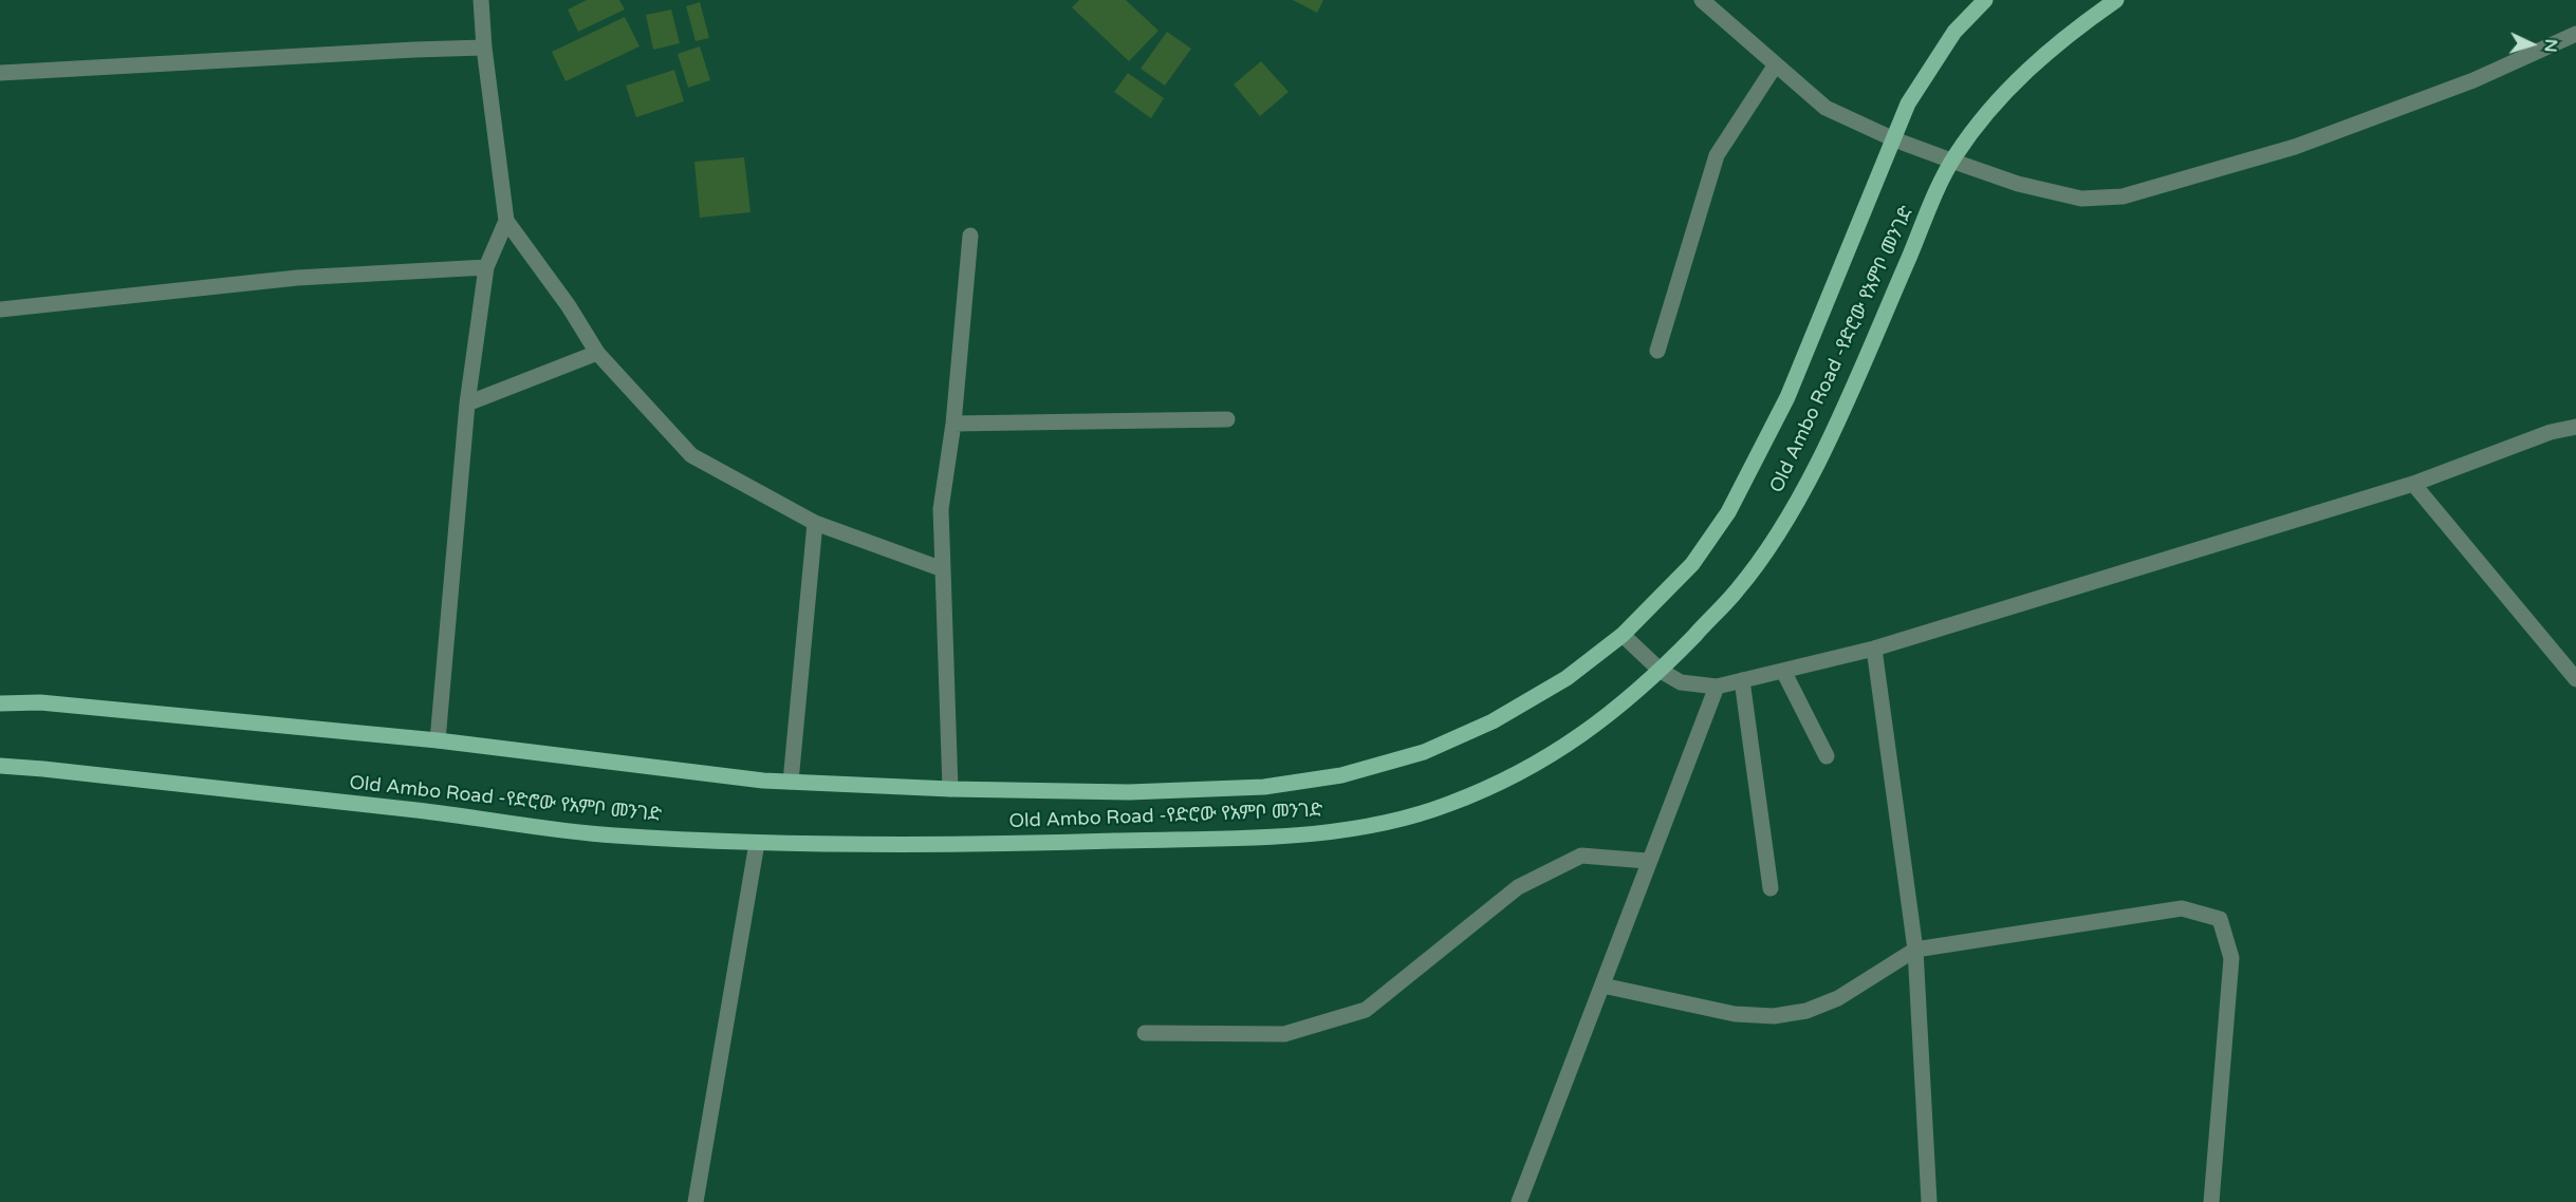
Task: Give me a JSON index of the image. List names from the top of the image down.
{
  "streets": {
    "main road": ["Old Ambo Road -የድሮው የአምቦ መንገድ"]
  },
  "north": "right"
}
